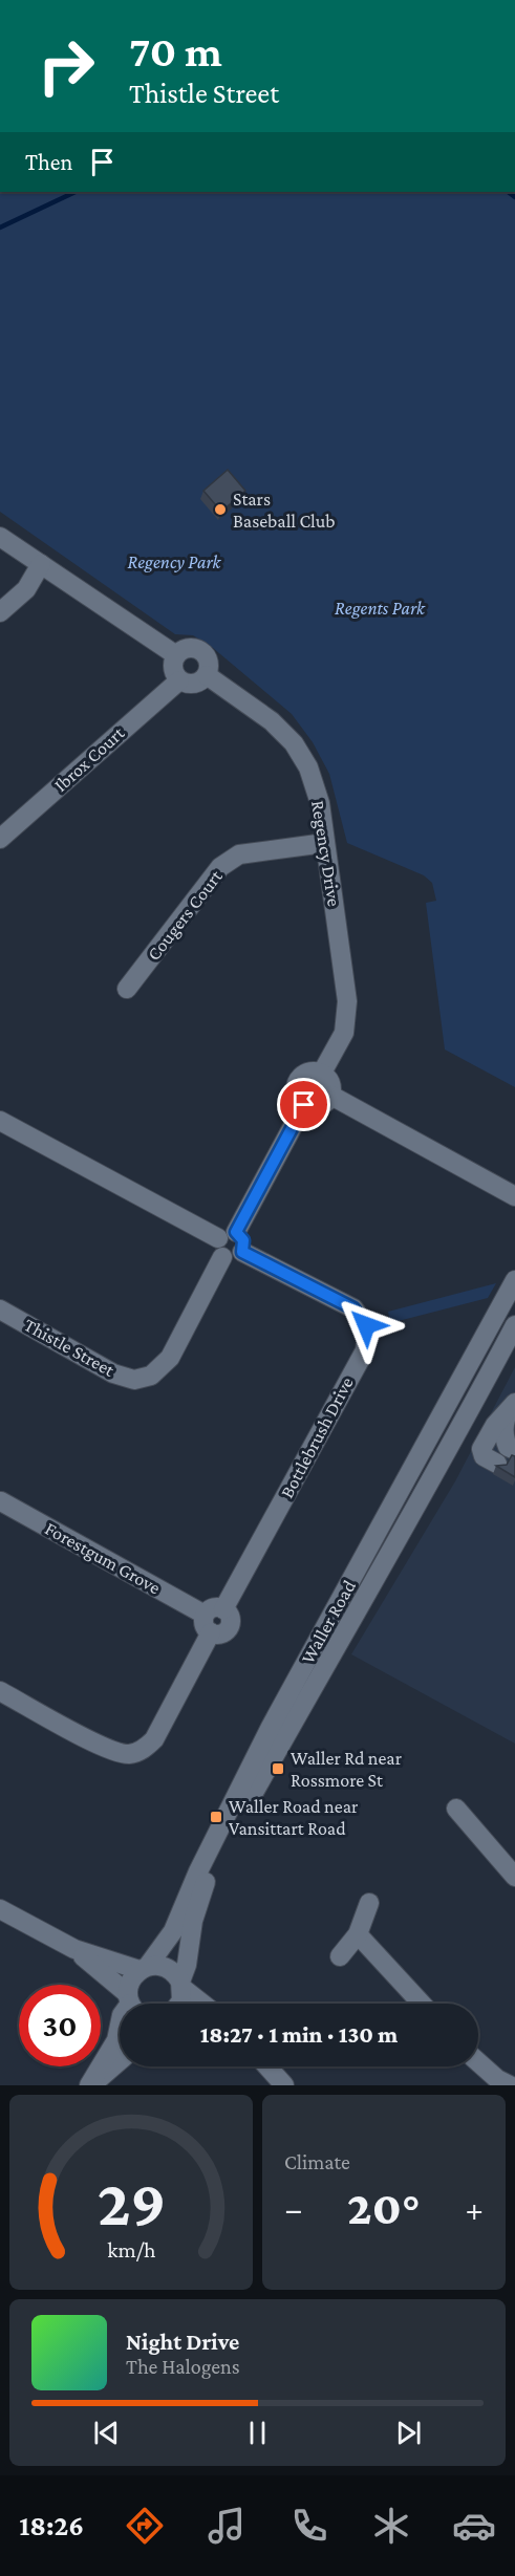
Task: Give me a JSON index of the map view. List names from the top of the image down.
{
  "streets": {
    "street": [
      "Ibrox Court",
      "Regency Drive",
      "Cougers Court",
      "Thistle Street",
      "Bottlebrush Drive",
      "Forestgum Grove",
      "Waller Road"
    ]
  },
  "crossings": [
    ["Ibrox Court", "Regency Drive"],
    ["Regency Drive", "Cougers Court"],
    ["Regency Drive", "Thistle Street"],
    ["Thistle Street", "Bottlebrush Drive"],
    ["Bottlebrush Drive", "Forestgum Grove"]
  ],
  "parks": ["Regency Park", "Regents Park"],
  "places": {
    "other": ["Stars Baseball Club"],
    "transit": ["Waller Rd near Rossmore St", "Waller Road near Vansittart Road"]
  },
  "page": {
    "turn": ["70 m", "Thistle Street"],
    "then": "Then",
    "limit": "30",
    "trip": "18:27 · 1 min · 130 m",
    "tile": "Climate",
    "heat": ["−", "20°", "+"],
    "song": ["Night Drive", "The Halogens"],
    "tabs": "18:26",
    "gauge": ["29", "km/h"]
  }
}
